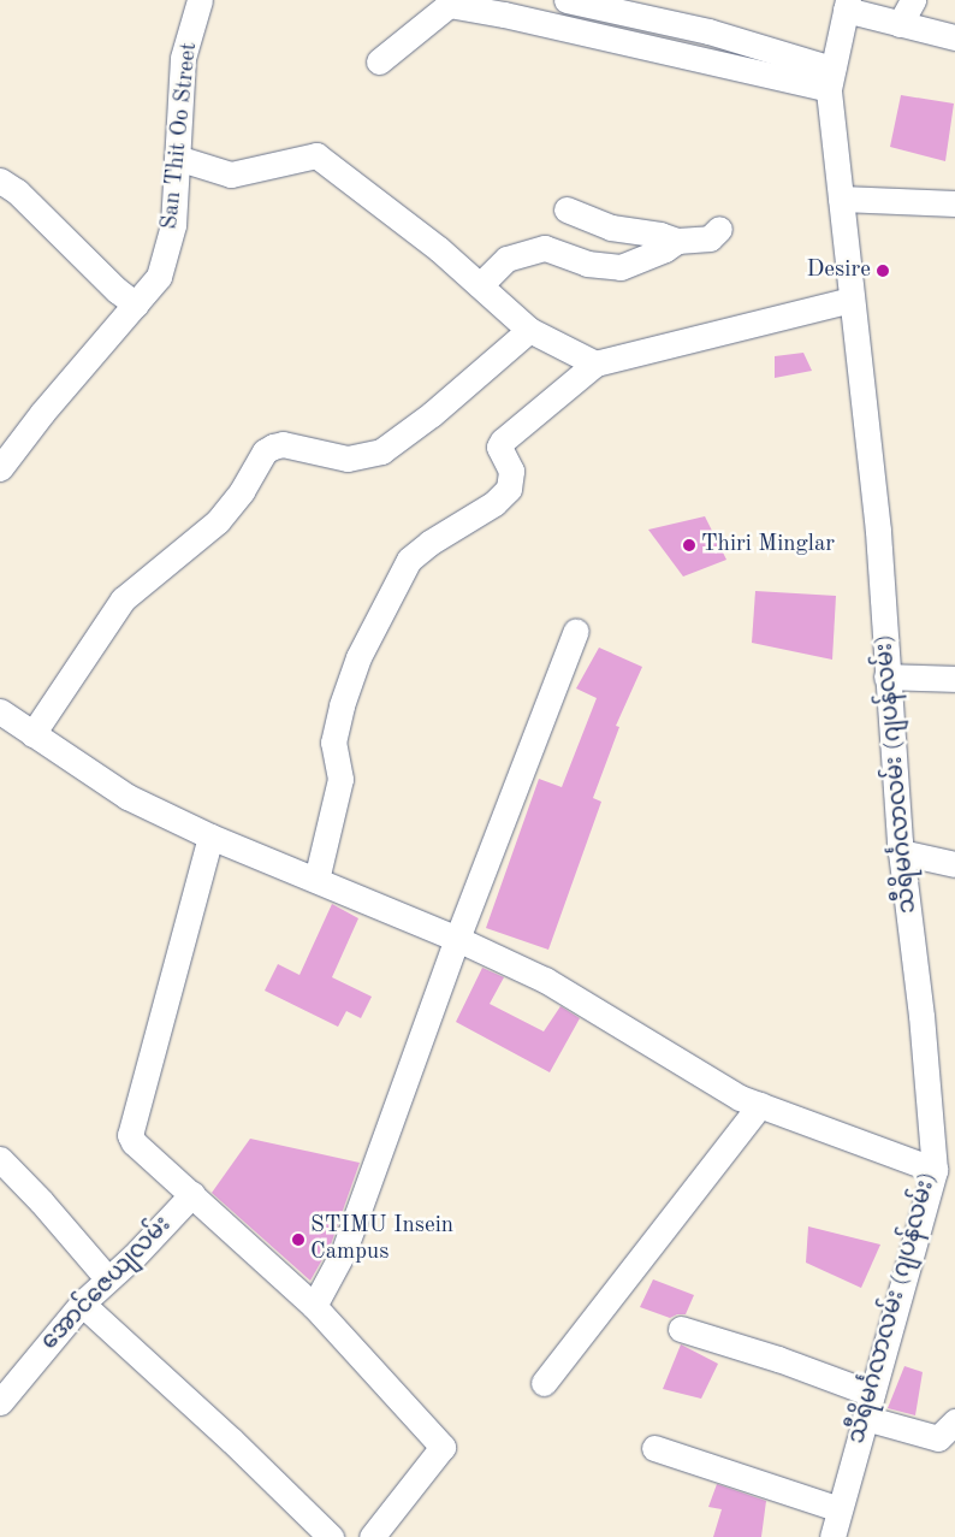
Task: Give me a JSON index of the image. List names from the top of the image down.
{
  "streets": {
    "street": ["San Thit Oo Street", "သီရိမင်္ဂလာလမ်း (ဂျပန်လမ်း)", "အောင်ဇေယျလမ်း"]
  },
  "places": ["Desire", "Thiri Minglar", "STIMU Insein Campus"]
}
